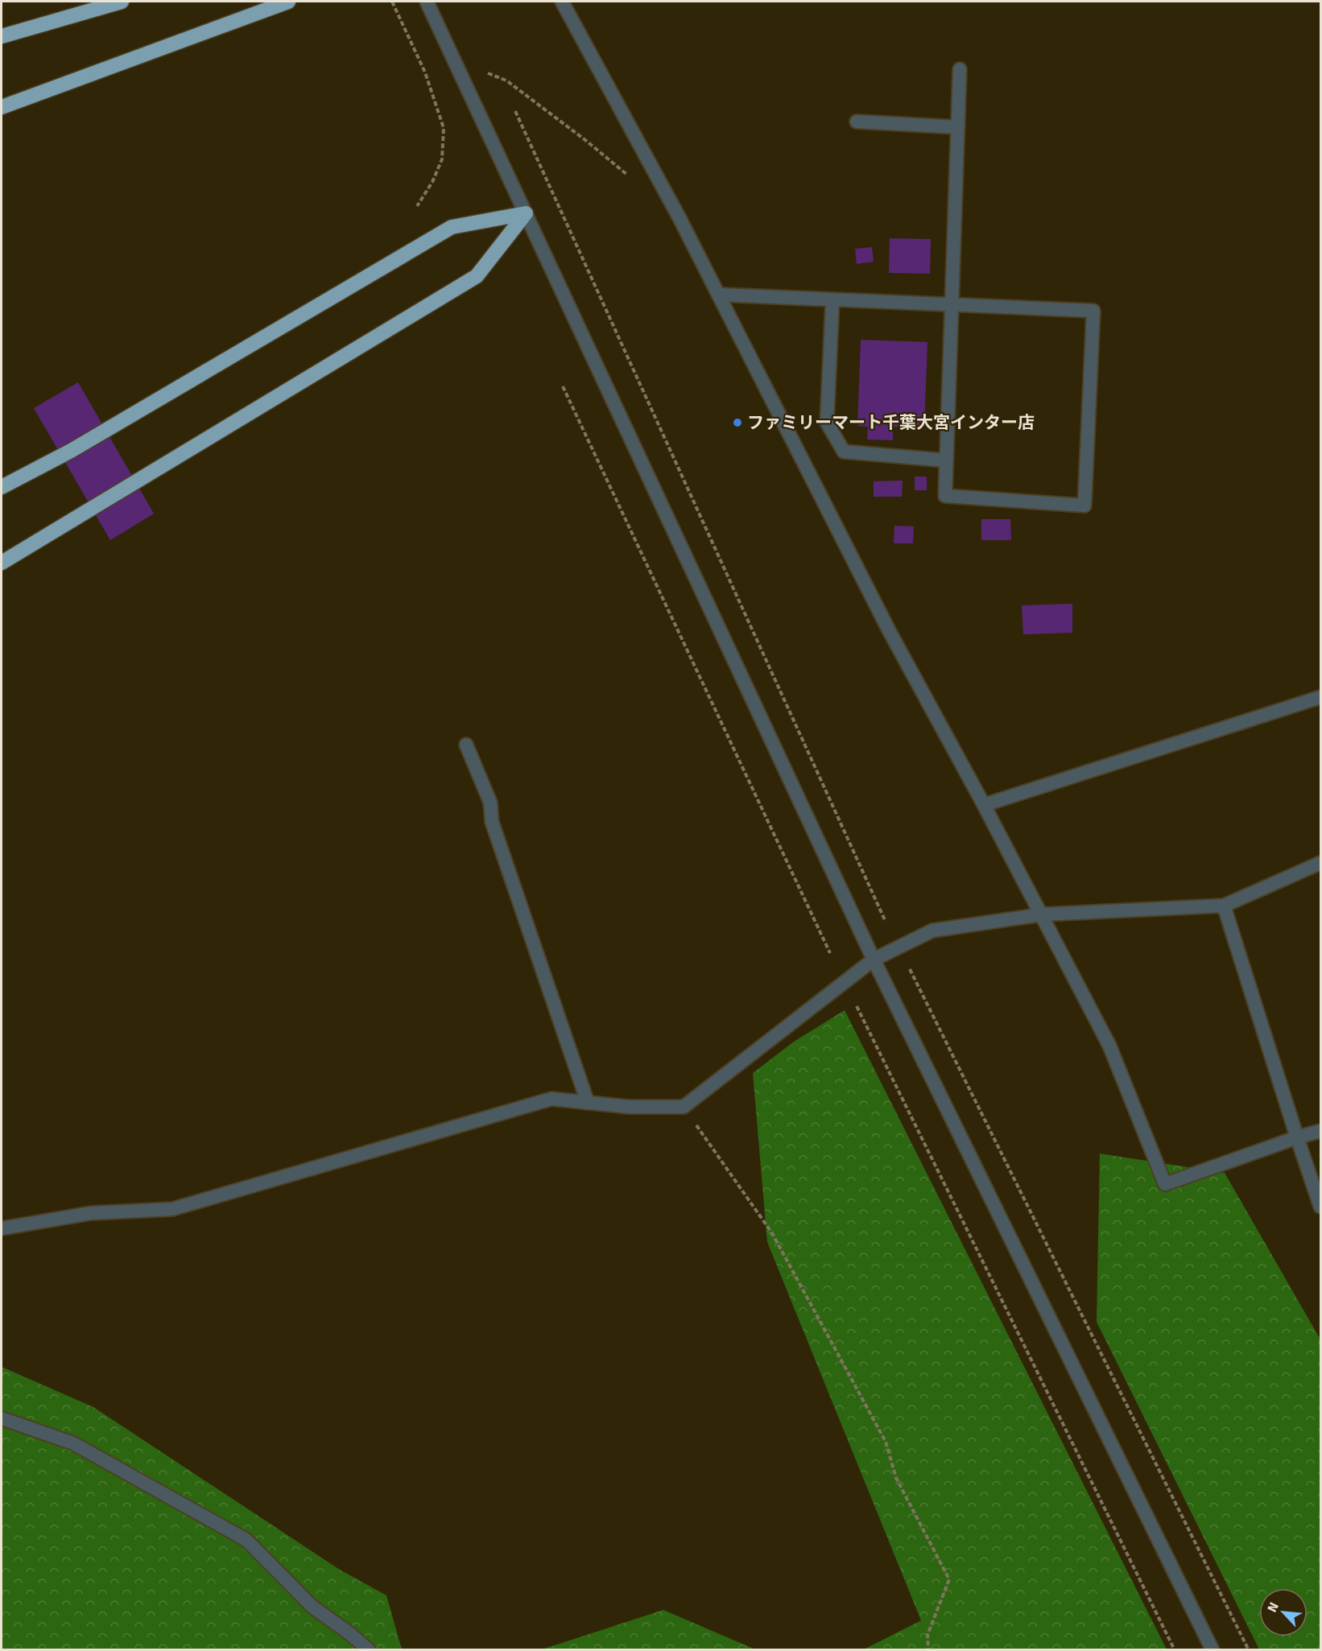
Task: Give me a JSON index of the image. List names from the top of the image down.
{
  "places": ["ファミリーマート千葉大宮インター店"],
  "north": "top left"
}
